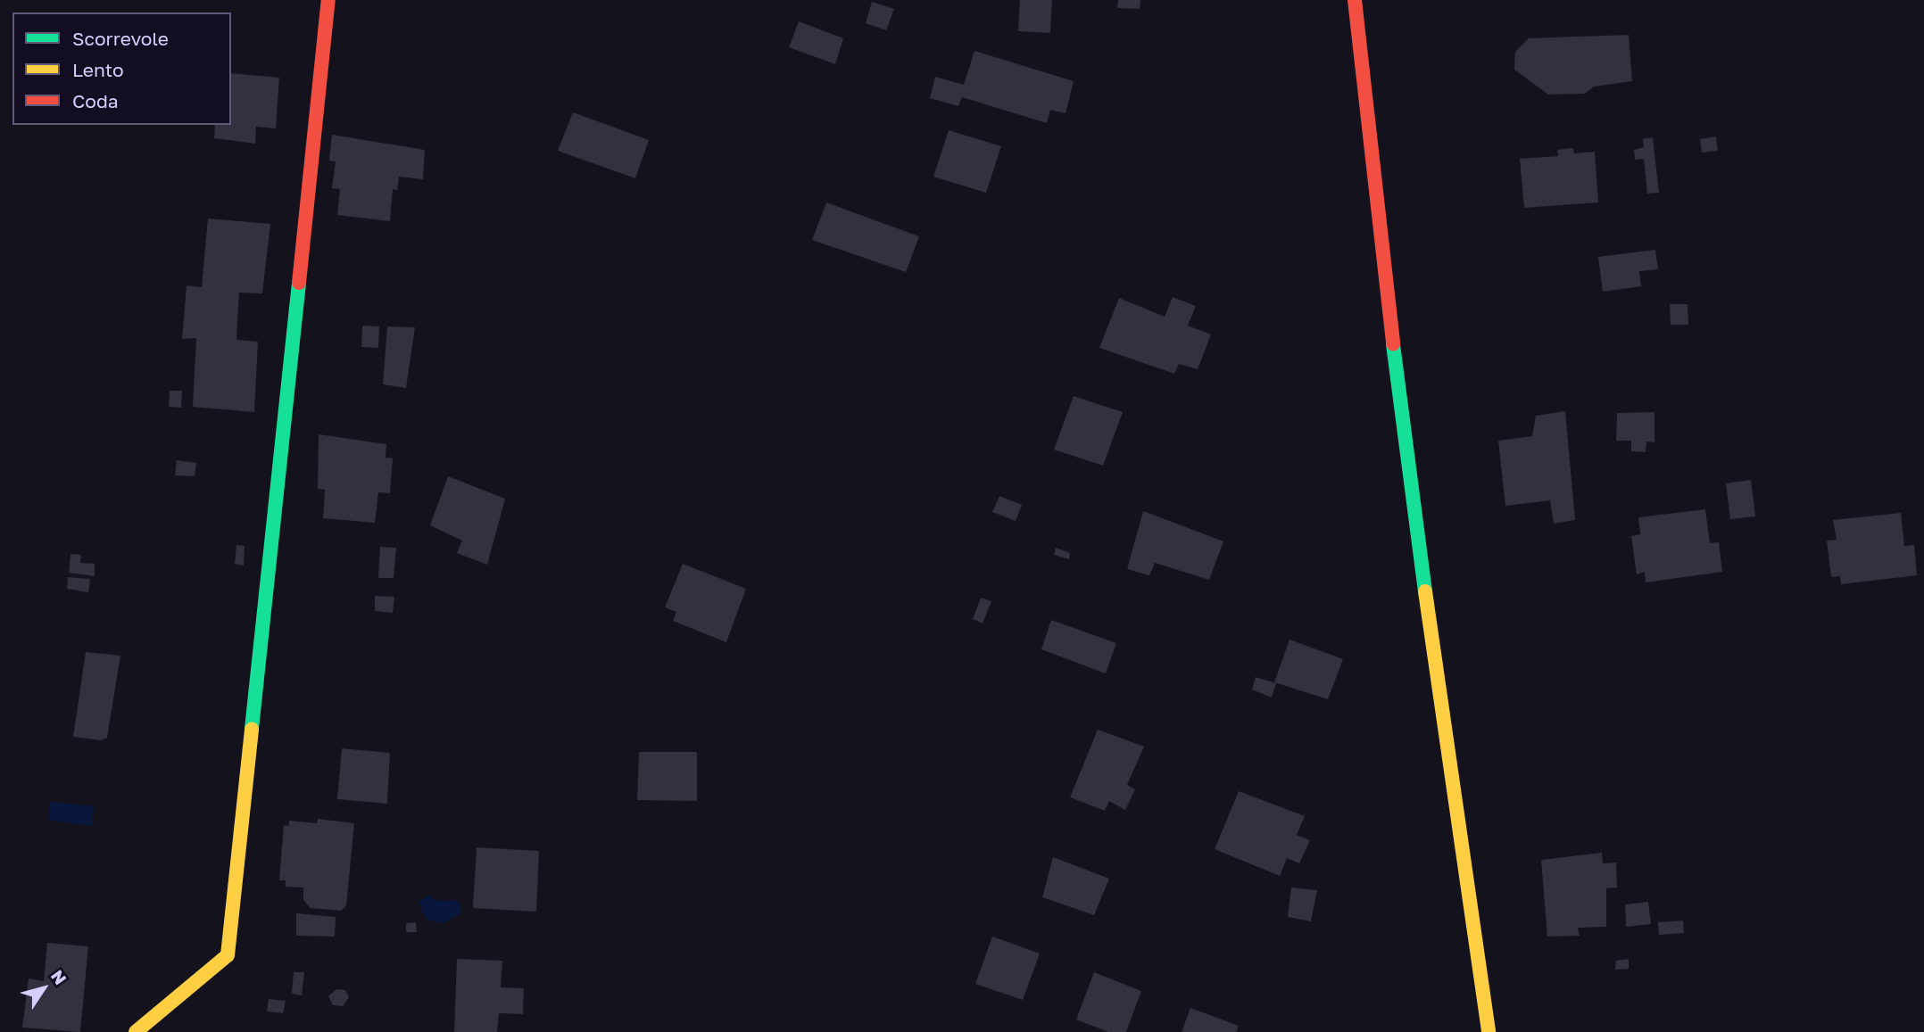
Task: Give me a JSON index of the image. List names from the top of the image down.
{
  "legend": ["Scorrevole", "Lento", "Coda"],
  "north": "top right"
}
